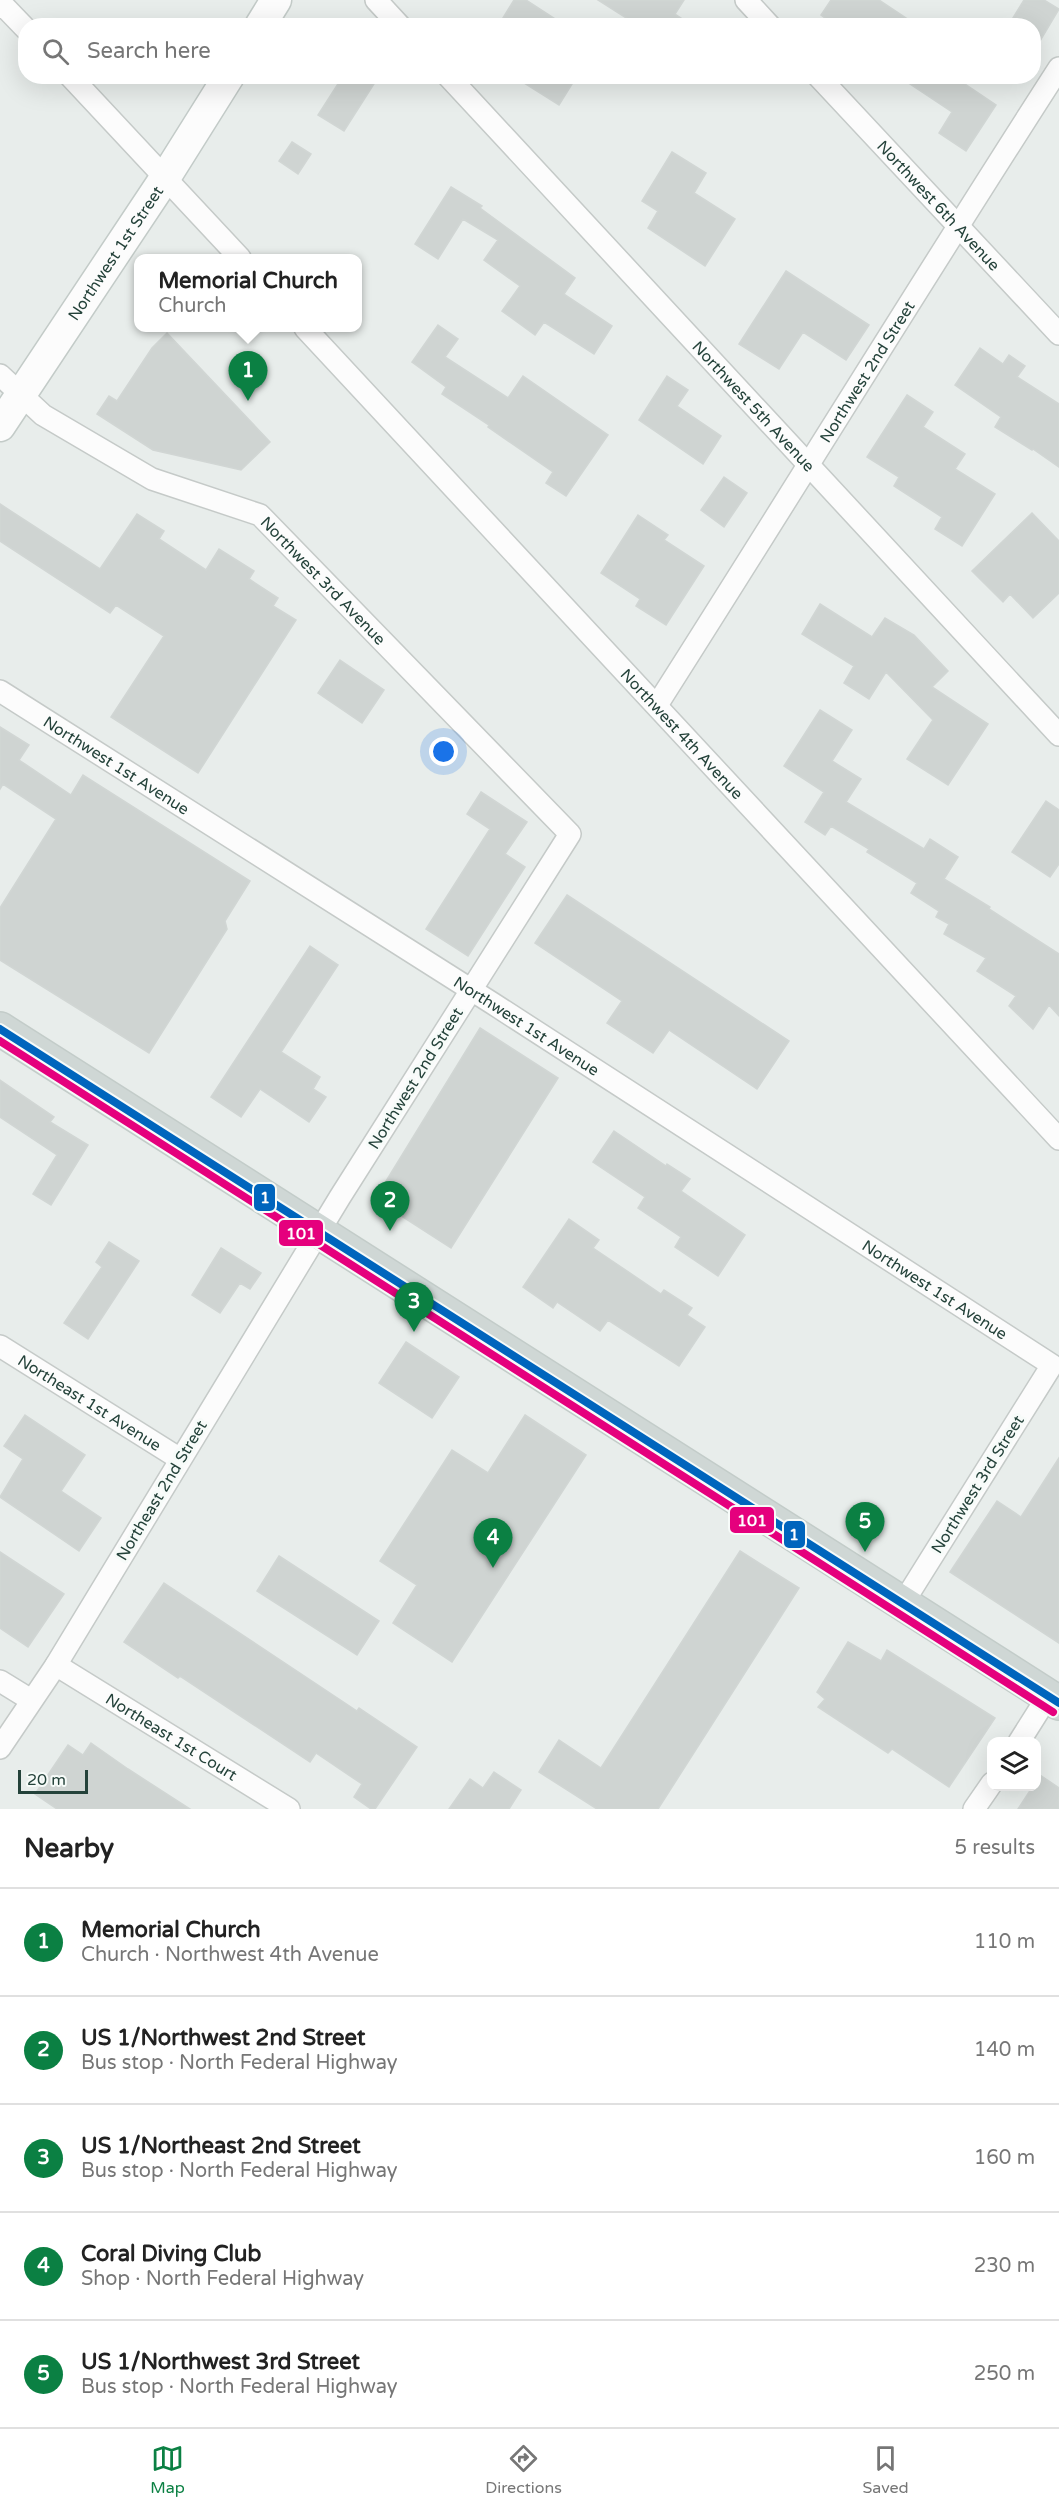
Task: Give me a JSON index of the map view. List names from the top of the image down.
{
  "streets": {
    "street": [
      "Northwest 6th Avenue",
      "Northwest 1st Street",
      "Northwest 2nd Street",
      "Northwest 5th Avenue",
      "Northwest 3rd Avenue",
      "Northwest 4th Avenue",
      "Northwest 1st Avenue",
      "Northeast 1st Avenue",
      "Northwest 3rd Street",
      "Northeast 2nd Street",
      "Northeast 1st Court"
    ]
  },
  "crossings": [
    ["Northwest 6th Avenue", "Northwest 2nd Street"],
    ["Northwest 1st Street", "Northwest 3rd Avenue"],
    ["Northwest 2nd Street", "Northwest 5th Avenue"],
    ["Northwest 2nd Street", "Northwest 3rd Avenue"],
    ["Northwest 2nd Street", "Northwest 4th Avenue"],
    ["Northwest 2nd Street", "Northwest 1st Avenue"],
    ["Northwest 2nd Street", "Northeast 2nd Street"],
    ["Northwest 1st Avenue", "Northwest 3rd Street"],
    ["Northeast 1st Avenue", "Northeast 2nd Street"],
    ["Northeast 2nd Street", "Northeast 1st Court"]
  ],
  "lines": ["transit line 1", "transit line 101"],
  "scale_bar": "20 m",
  "page": {
    "search": "Search here",
    "popup": ["Memorial Church", "Church"],
    "pins": [
      "1",
      "2",
      "3",
      "5",
      "4"
    ],
    "scale": "20 m",
    "heading": ["Nearby", "5 results"],
    "list": [
      {
        "mark": "1",
        "name": "Memorial Church",
        "note": "Church · Northwest 4th Avenue",
        "value": "110 m"
      },
      {
        "mark": "2",
        "name": "US 1/Northwest 2nd Street",
        "note": "Bus stop · North Federal Highway",
        "value": "140 m"
      },
      {
        "mark": "3",
        "name": "US 1/Northeast 2nd Street",
        "note": "Bus stop · North Federal Highway",
        "value": "160 m"
      },
      {
        "mark": "4",
        "name": "Coral Diving Club",
        "note": "Shop · North Federal Highway",
        "value": "230 m"
      },
      {
        "mark": "5",
        "name": "US 1/Northwest 3rd Street",
        "note": "Bus stop · North Federal Highway",
        "value": "250 m"
      }
    ],
    "nav": ["Map", "Directions", "Saved"]
  }
}
